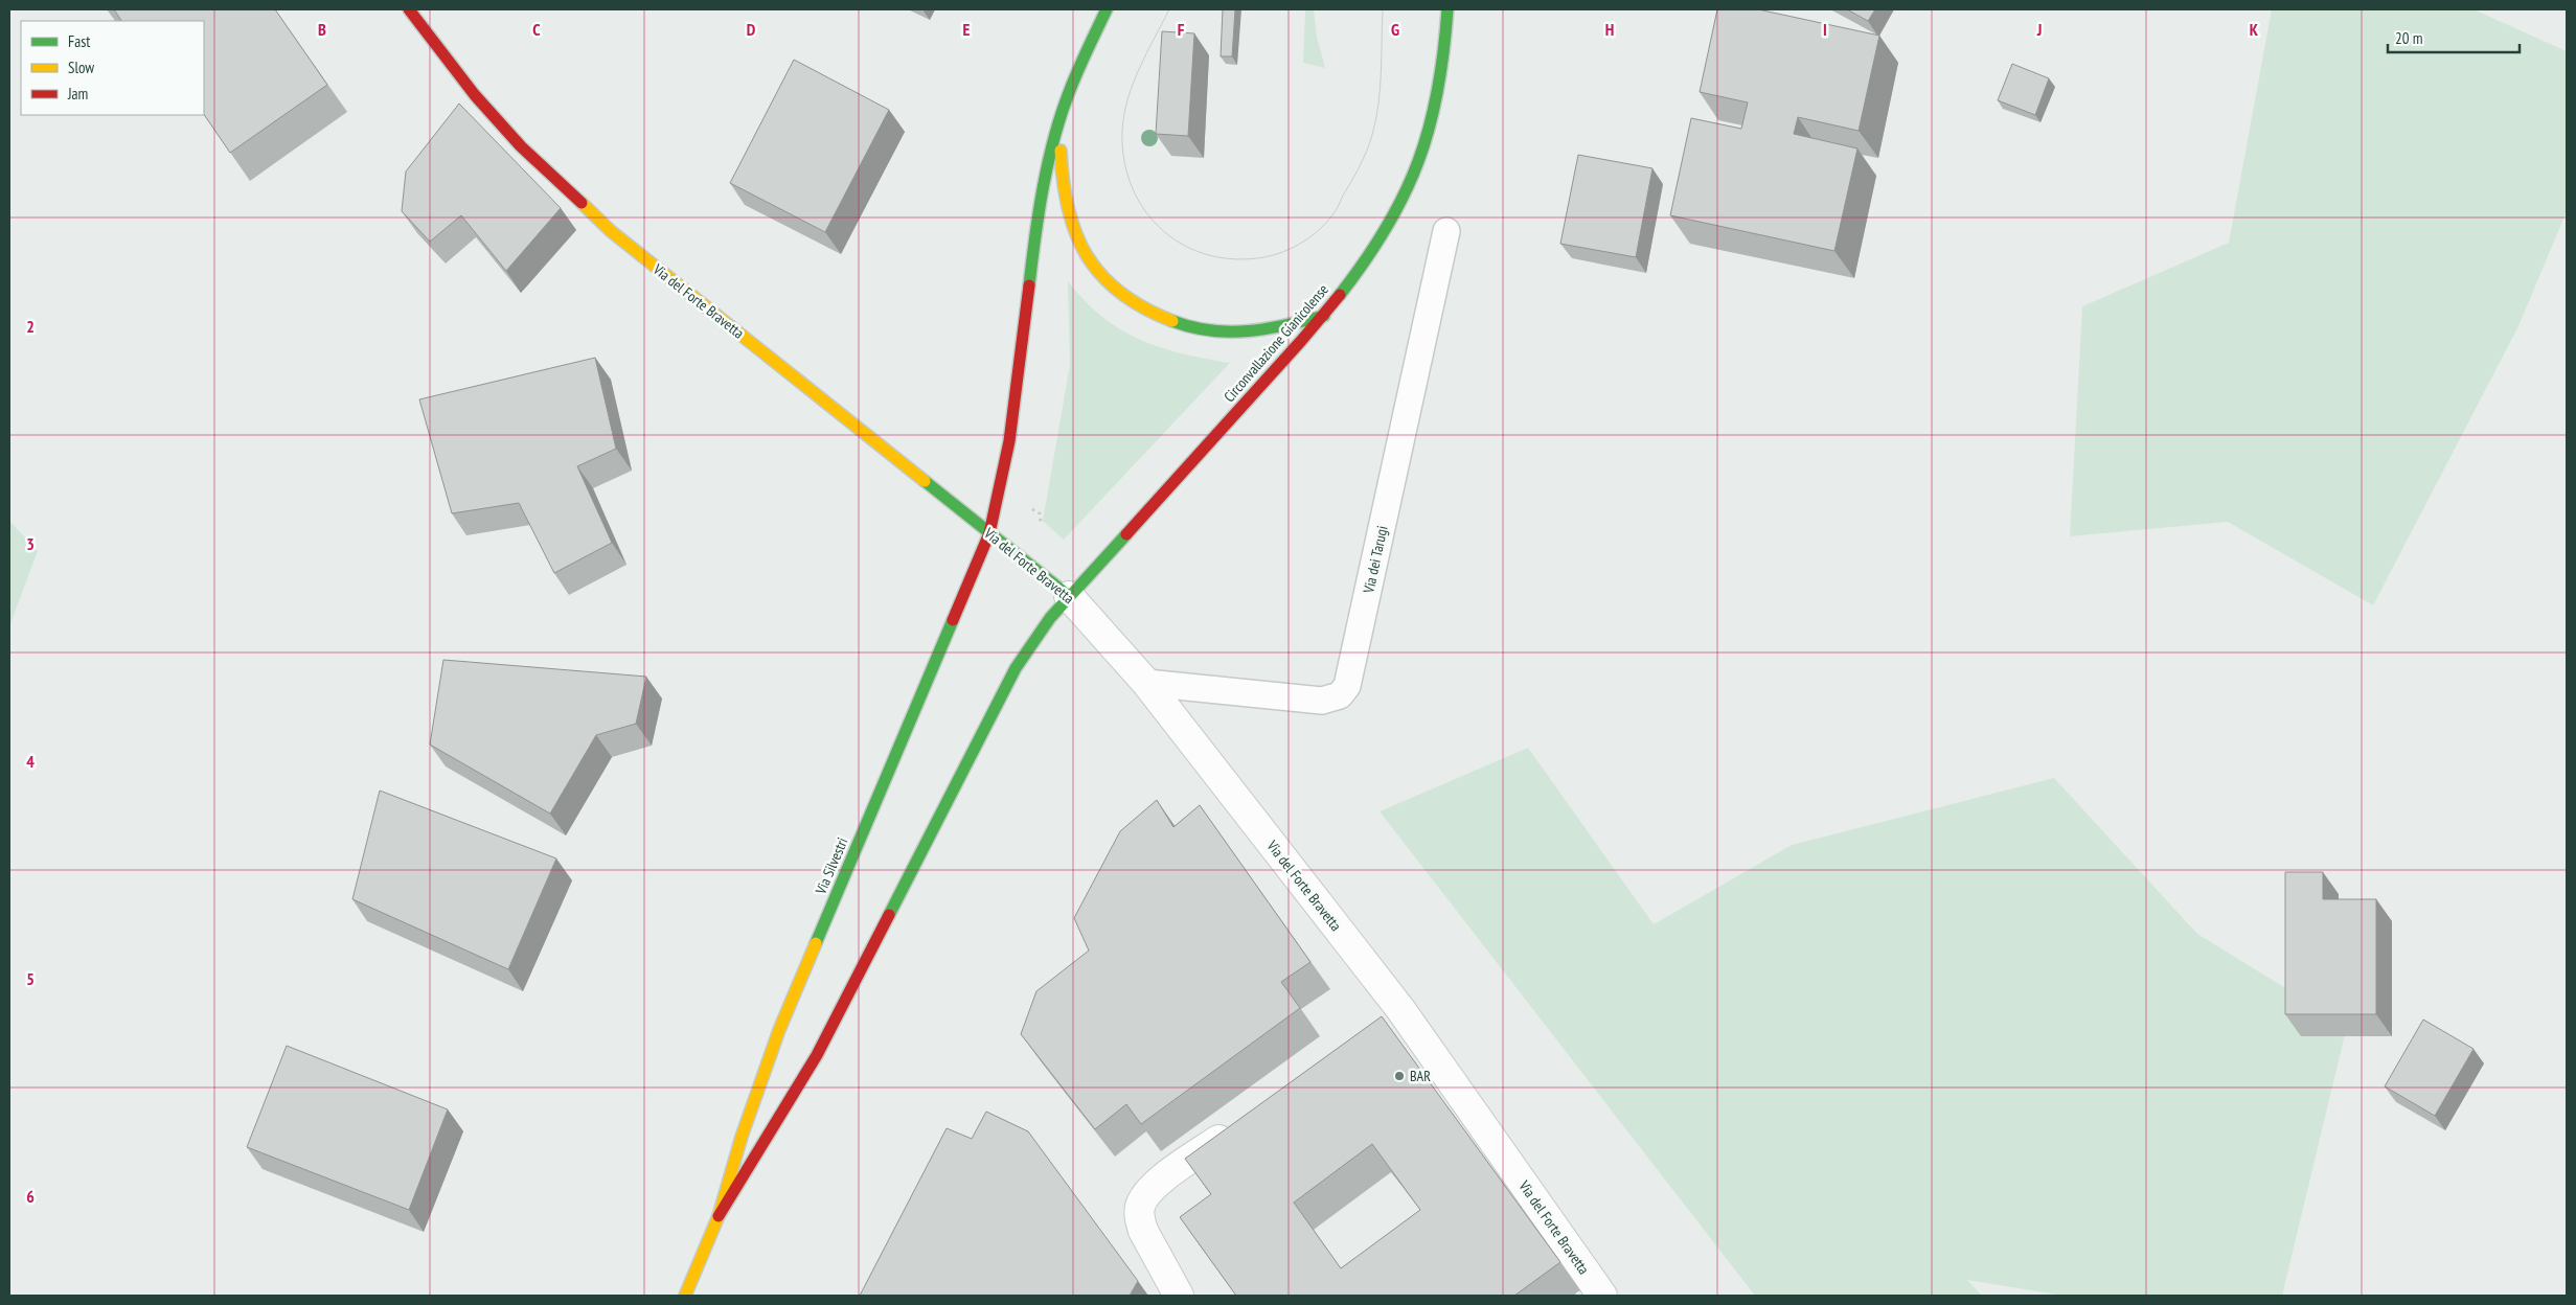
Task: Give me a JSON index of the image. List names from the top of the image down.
{
  "streets": {
    "main road": ["Via del Forte Bravetta", "Circonvallazione Gianicolense", "Via Silvestri"],
    "lane": ["Via dei Tarugi"]
  },
  "crossings": [
    ["Via del Forte Bravetta", "Circonvallazione Gianicolense"],
    ["Via del Forte Bravetta", "Via dei Tarugi"],
    ["Via del Forte Bravetta", "Via Silvestri"],
    ["Circonvallazione Gianicolense", "Via Silvestri"]
  ],
  "places": ["BAR"],
  "legend": ["Fast", "Slow", "Jam"],
  "scale_bar": "20 m",
  "grid": {
    "columns": [
      "B",
      "C",
      "D",
      "E",
      "F",
      "G",
      "H",
      "I",
      "J",
      "K"
    ],
    "rows": [
      "2",
      "3",
      "4",
      "5",
      "6"
    ]
  }
}
